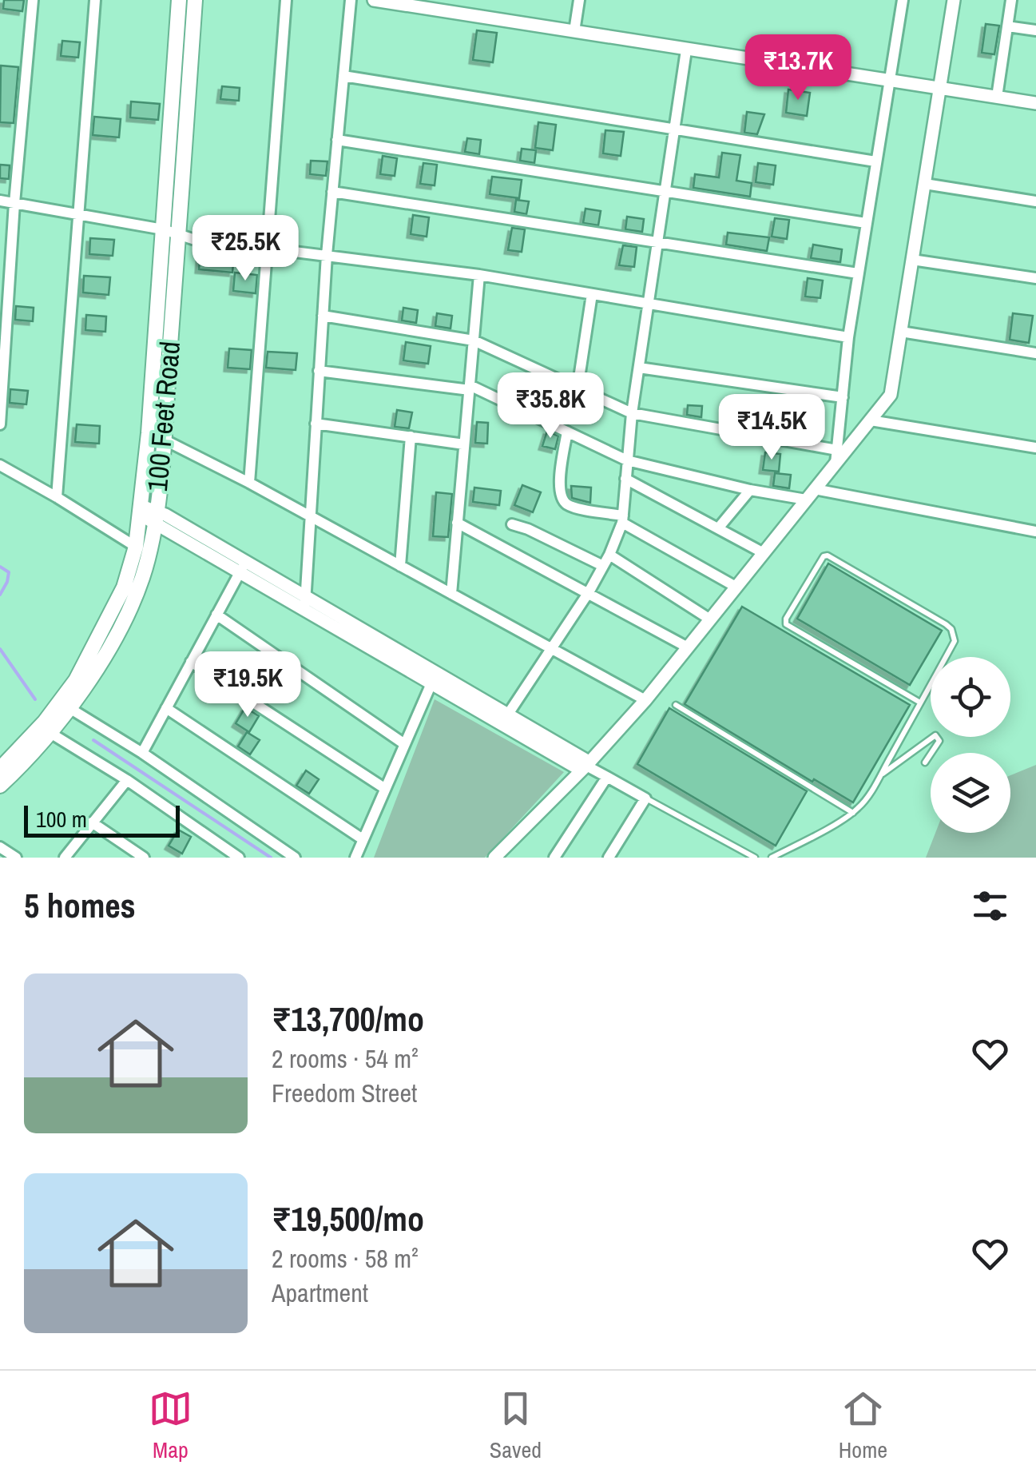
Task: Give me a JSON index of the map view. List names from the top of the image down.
{
  "streets": {
    "main road": ["100 Feet Road"]
  },
  "scale_bar": "100 m",
  "page": {
    "price": [
      "₹13.7K",
      "₹25.5K",
      "₹35.8K",
      "₹14.5K",
      "₹19.5K"
    ],
    "scale": "100 m",
    "heading": "5 homes",
    "list": [
      {
        "name": "₹13,700/mo",
        "note": "2 rooms · 54 m² · Freedom Street"
      },
      {
        "name": "₹19,500/mo",
        "note": "2 rooms · 58 m² · Apartment"
      }
    ],
    "tabs": ["Map", "Saved", "Home"]
  }
}
